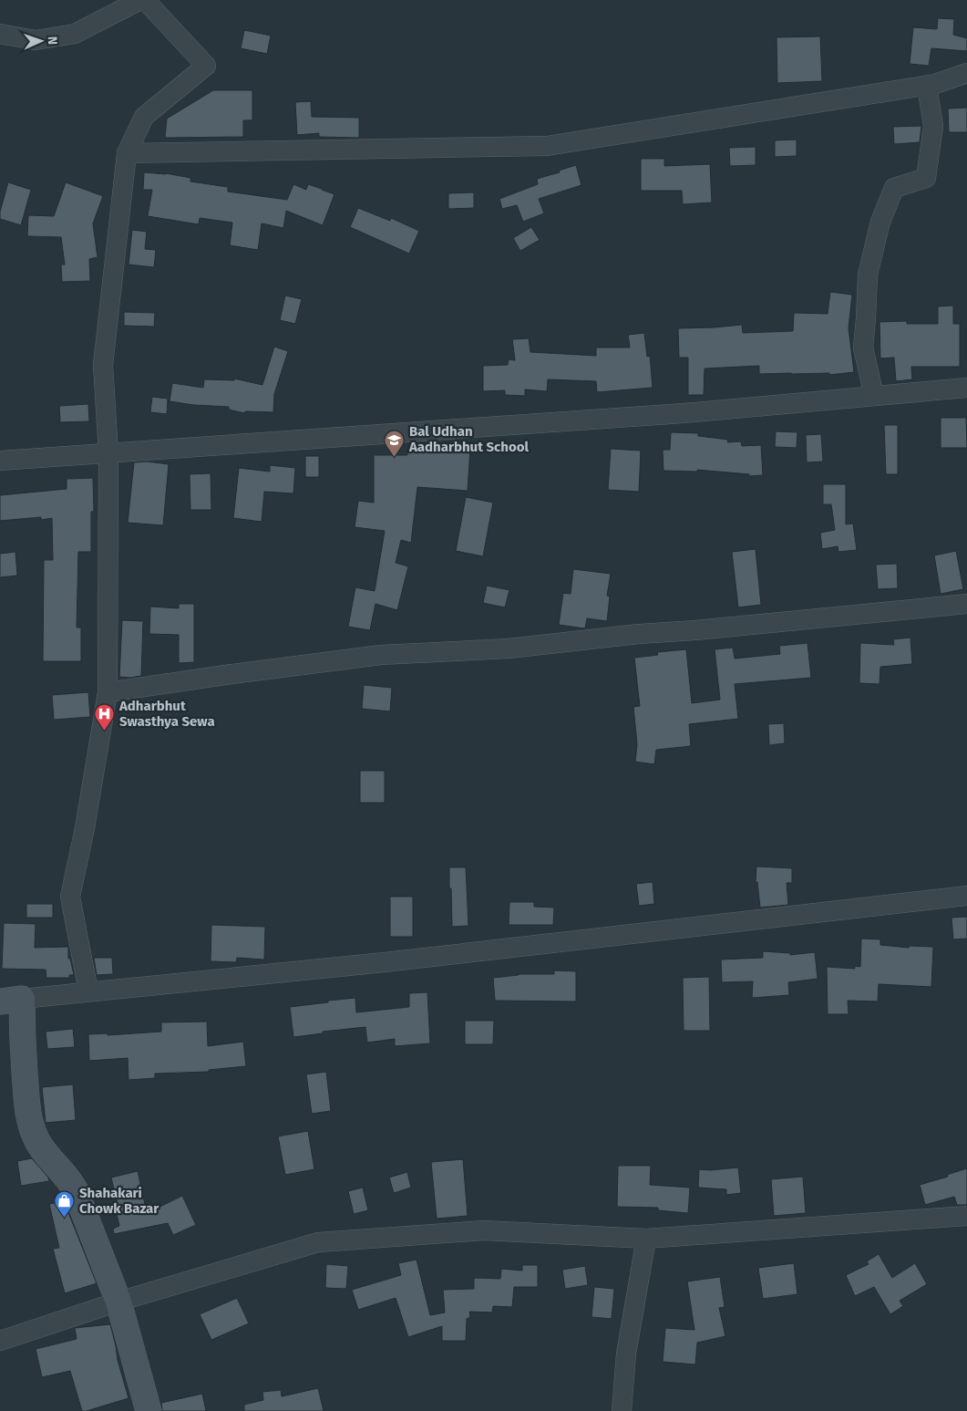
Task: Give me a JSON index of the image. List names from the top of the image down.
{
  "places": {
    "school or university": ["Bal Udhan Aadharbhut School"],
    "hospital": ["Adharbhut Swasthya Sewa"],
    "shop": ["Shahakari Chowk Bazar"]
  },
  "north": "right"
}
